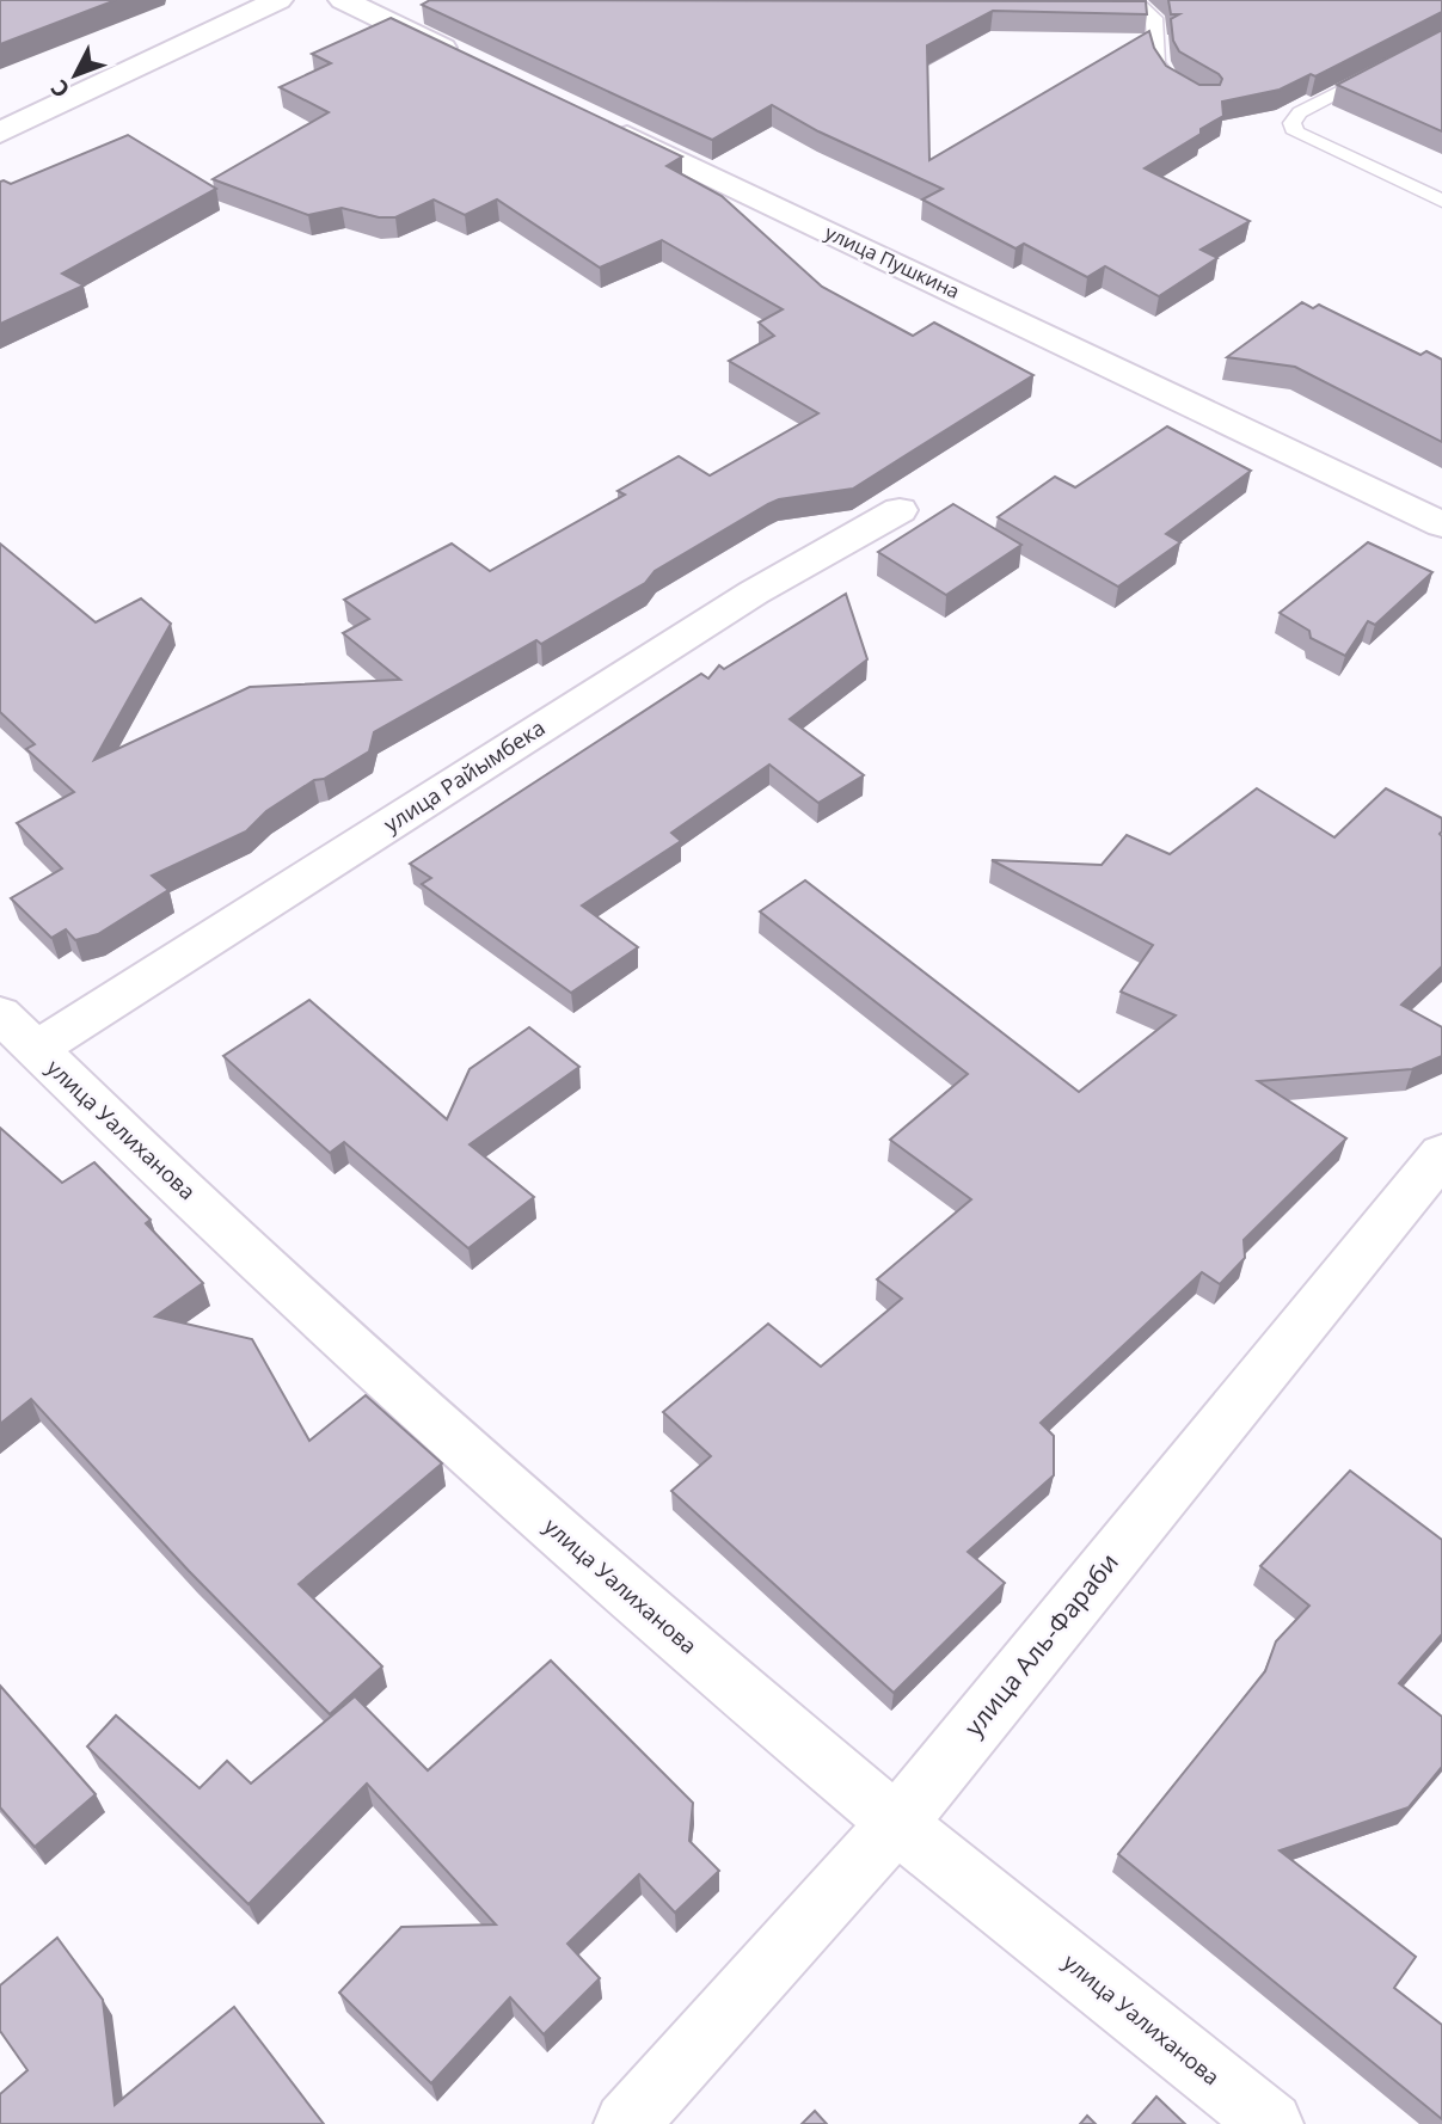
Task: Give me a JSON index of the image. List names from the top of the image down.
{
  "streets": {
    "street": [
      "улица Пушкина",
      "улица Райымбека",
      "улица Уалиханова",
      "улица Аль-Фараби"
    ]
  },
  "crossings": [
    ["улица Райымбека", "улица Уалиханова"],
    ["улица Уалиханова", "улица Аль-Фараби"]
  ],
  "north": "bottom left"
}
